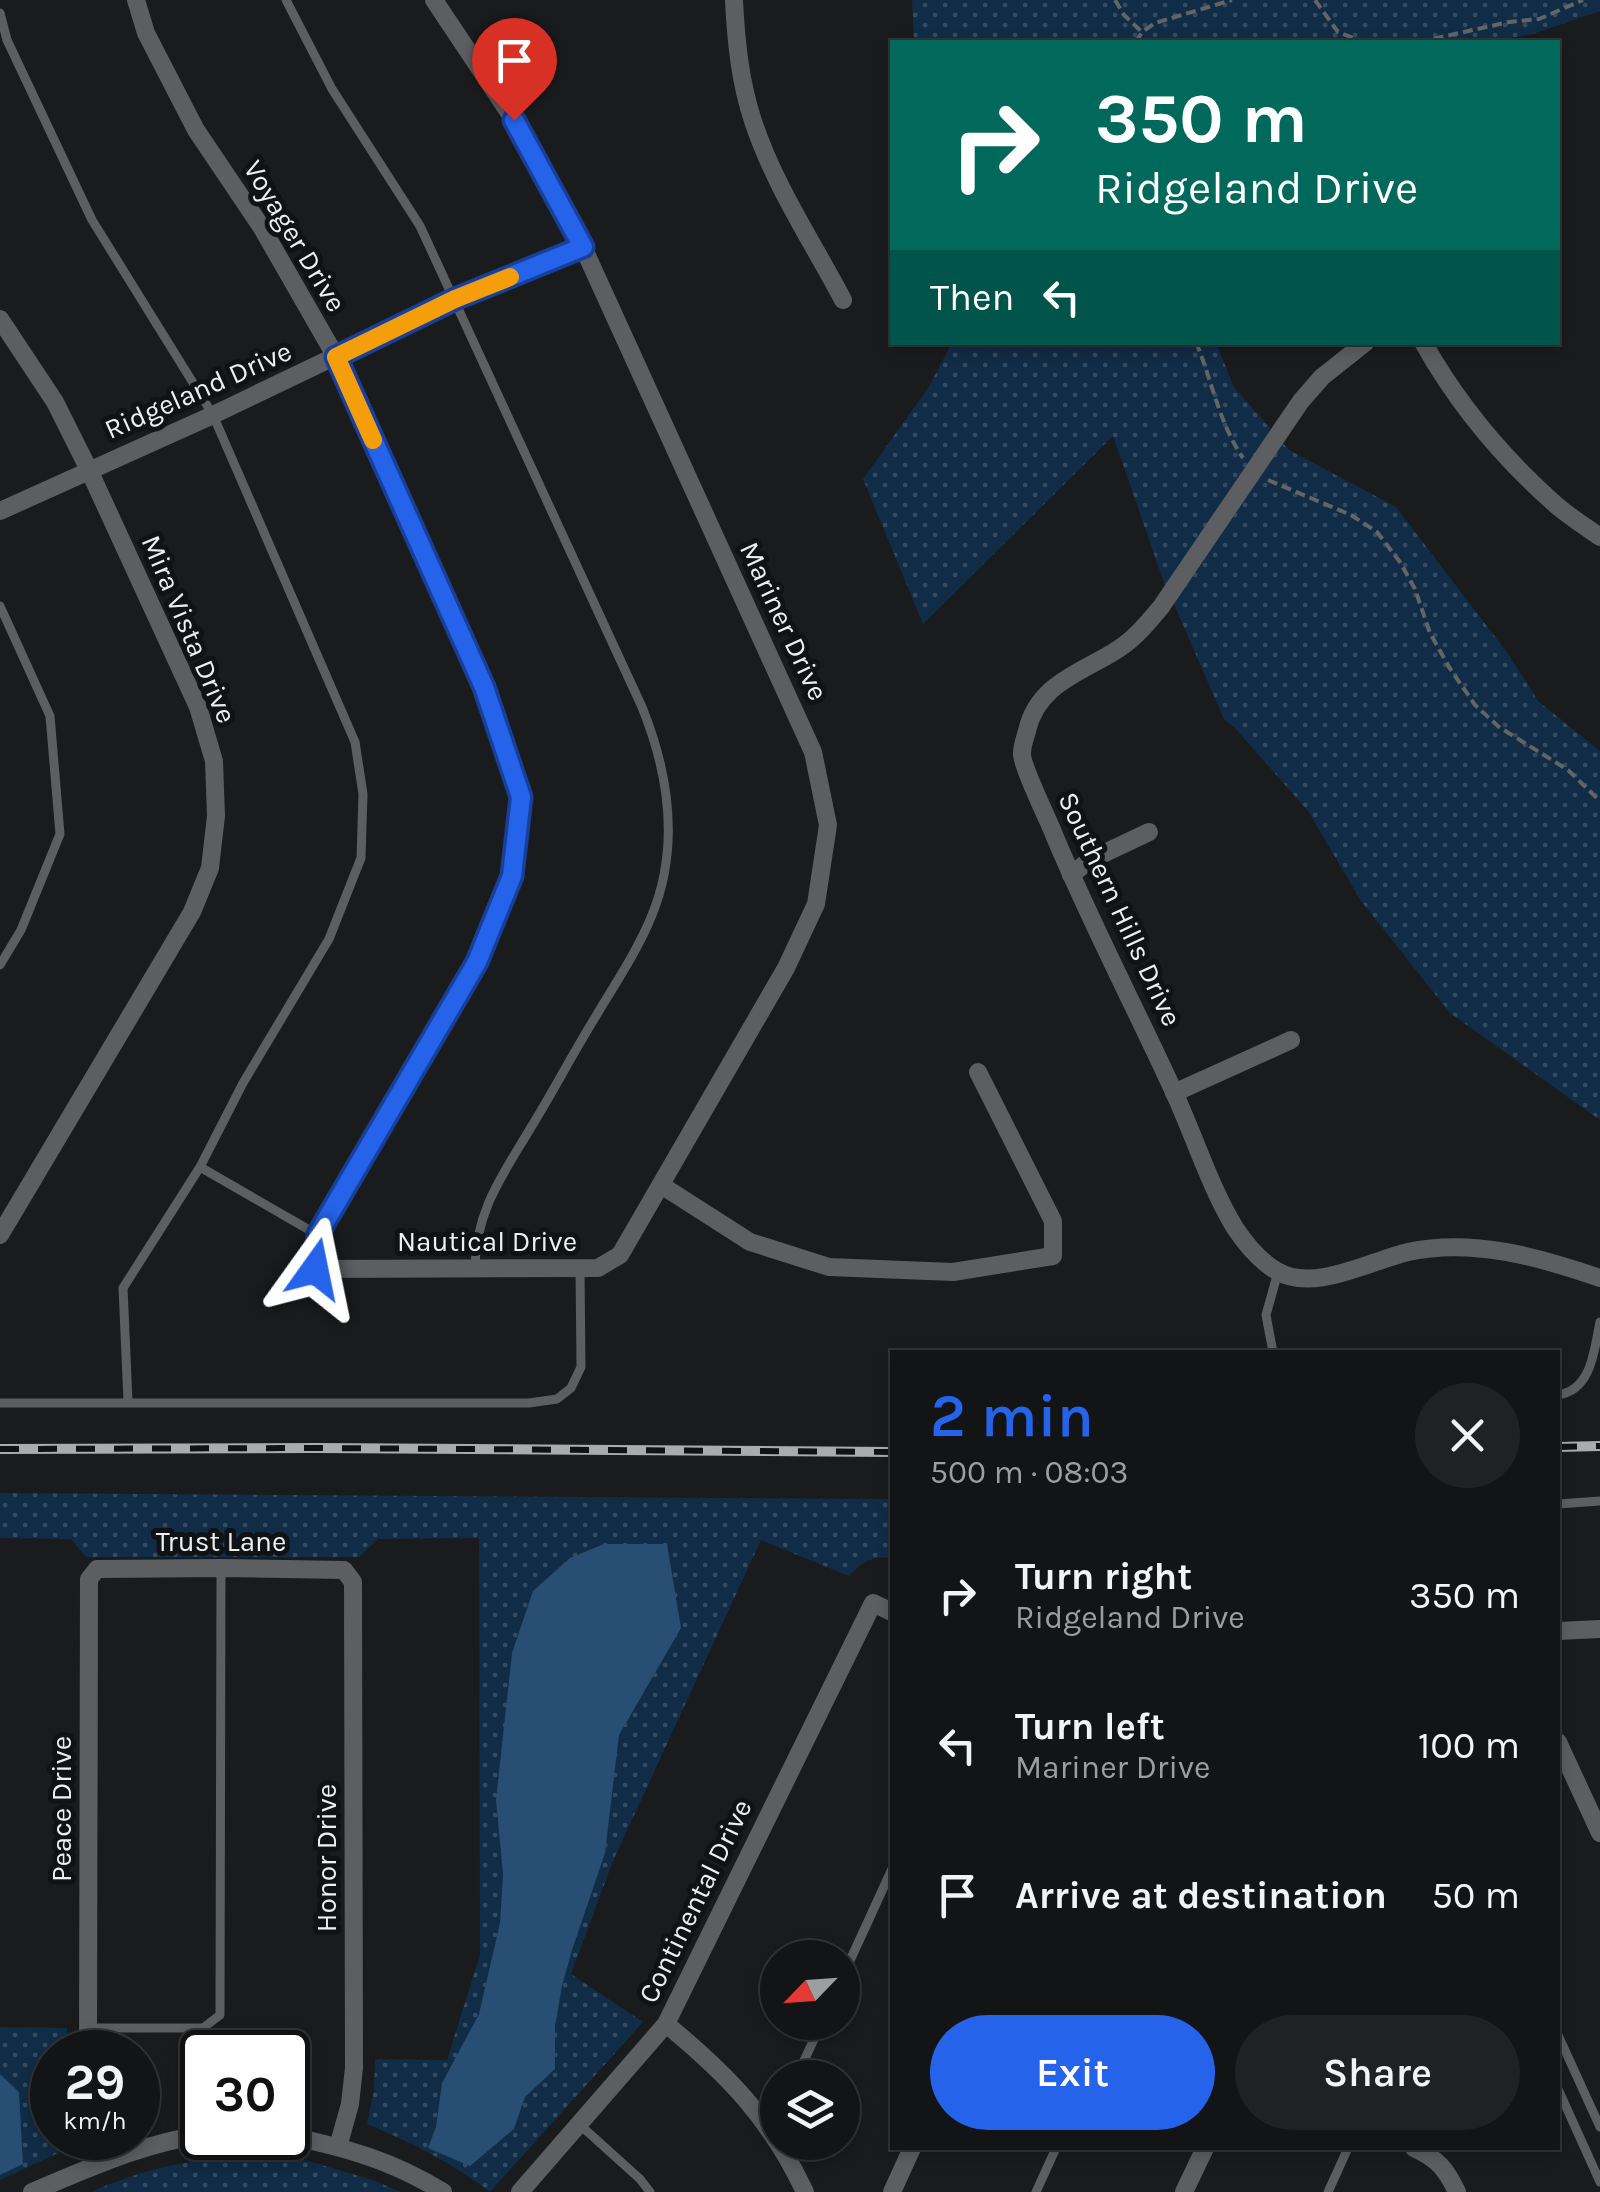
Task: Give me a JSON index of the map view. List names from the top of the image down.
{
  "streets": {
    "street": [
      "Voyager Drive",
      "Ridgeland Drive",
      "Mariner Drive",
      "Mira Vista Drive",
      "Southern Hills Drive",
      "Nautical Drive",
      "Trust Lane",
      "Peace Drive",
      "Honor Drive",
      "Continental Drive"
    ]
  },
  "crossings": [
    ["Voyager Drive", "Ridgeland Drive"],
    ["Voyager Drive", "Nautical Drive"],
    ["Ridgeland Drive", "Mariner Drive"],
    ["Ridgeland Drive", "Mira Vista Drive"],
    ["Mariner Drive", "Nautical Drive"],
    ["Trust Lane", "Peace Drive"],
    ["Trust Lane", "Honor Drive"]
  ],
  "north": "bottom left",
  "page": {
    "turn": ["350 m", "Ridgeland Drive"],
    "then": "Then",
    "heading": ["2 min", "500 m · 08:03"],
    "list": [
      {
        "name": "Turn right",
        "note": "Ridgeland Drive",
        "value": "350 m"
      },
      {
        "name": "Turn left",
        "note": "Mariner Drive",
        "value": "100 m"
      },
      {
        "name": "Arrive at destination",
        "value": "50 m"
      }
    ],
    "buttons": ["Exit", "Share"],
    "speed": "29 km/h",
    "limit": "30"
  }
}
